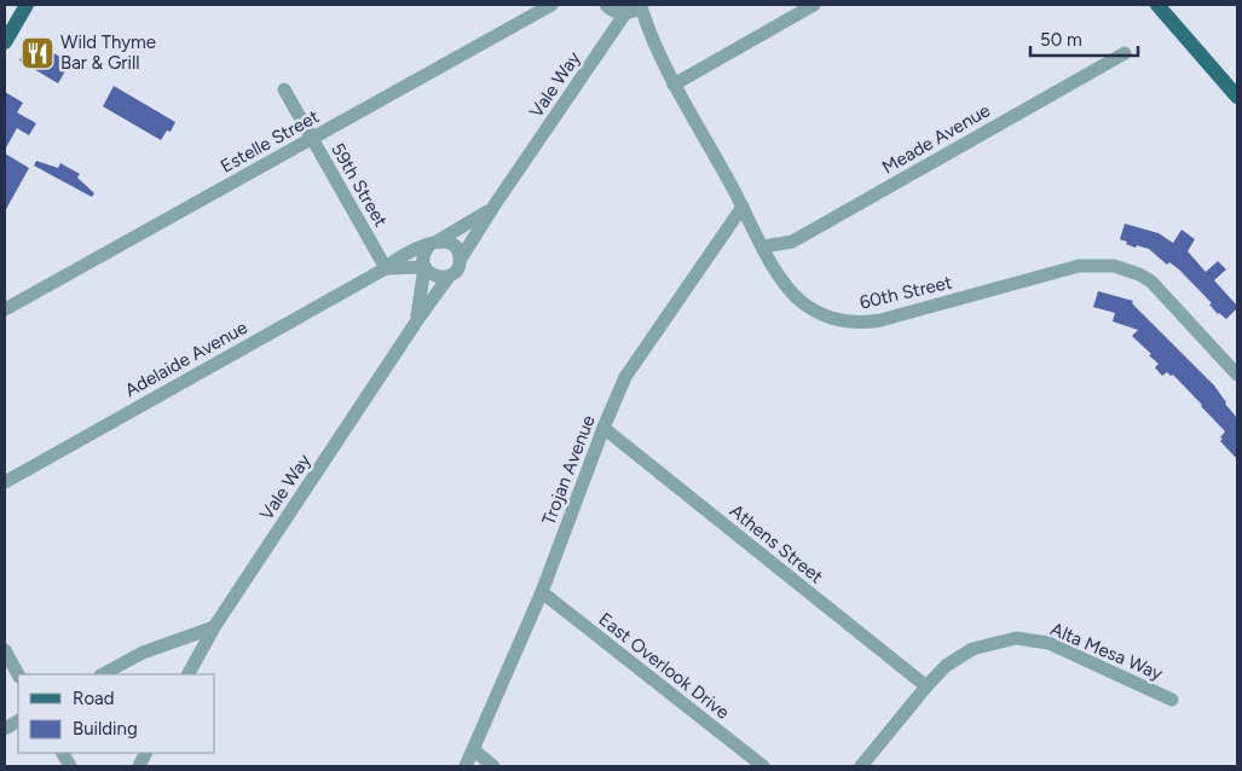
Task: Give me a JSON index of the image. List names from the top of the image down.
{
  "streets": {
    "street": [
      "Vale Way",
      "Meade Avenue",
      "Estelle Street",
      "59th Street",
      "60th Street",
      "Adelaide Avenue",
      "Trojan Avenue",
      "Athens Street",
      "Alta Mesa Way",
      "East Overlook Drive"
    ]
  },
  "crossings": [
    ["Vale Way", "60th Street"],
    ["Vale Way", "Adelaide Avenue"],
    ["Meade Avenue", "60th Street"],
    ["Estelle Street", "59th Street"],
    ["59th Street", "Adelaide Avenue"],
    ["60th Street", "Trojan Avenue"],
    ["Trojan Avenue", "Athens Street"],
    ["Trojan Avenue", "East Overlook Drive"],
    ["Athens Street", "Alta Mesa Way"]
  ],
  "places": {
    "restaurant": ["Wild Thyme Bar & Grill"]
  },
  "legend": ["Road", "Building"],
  "scale_bar": "50 m"
}
